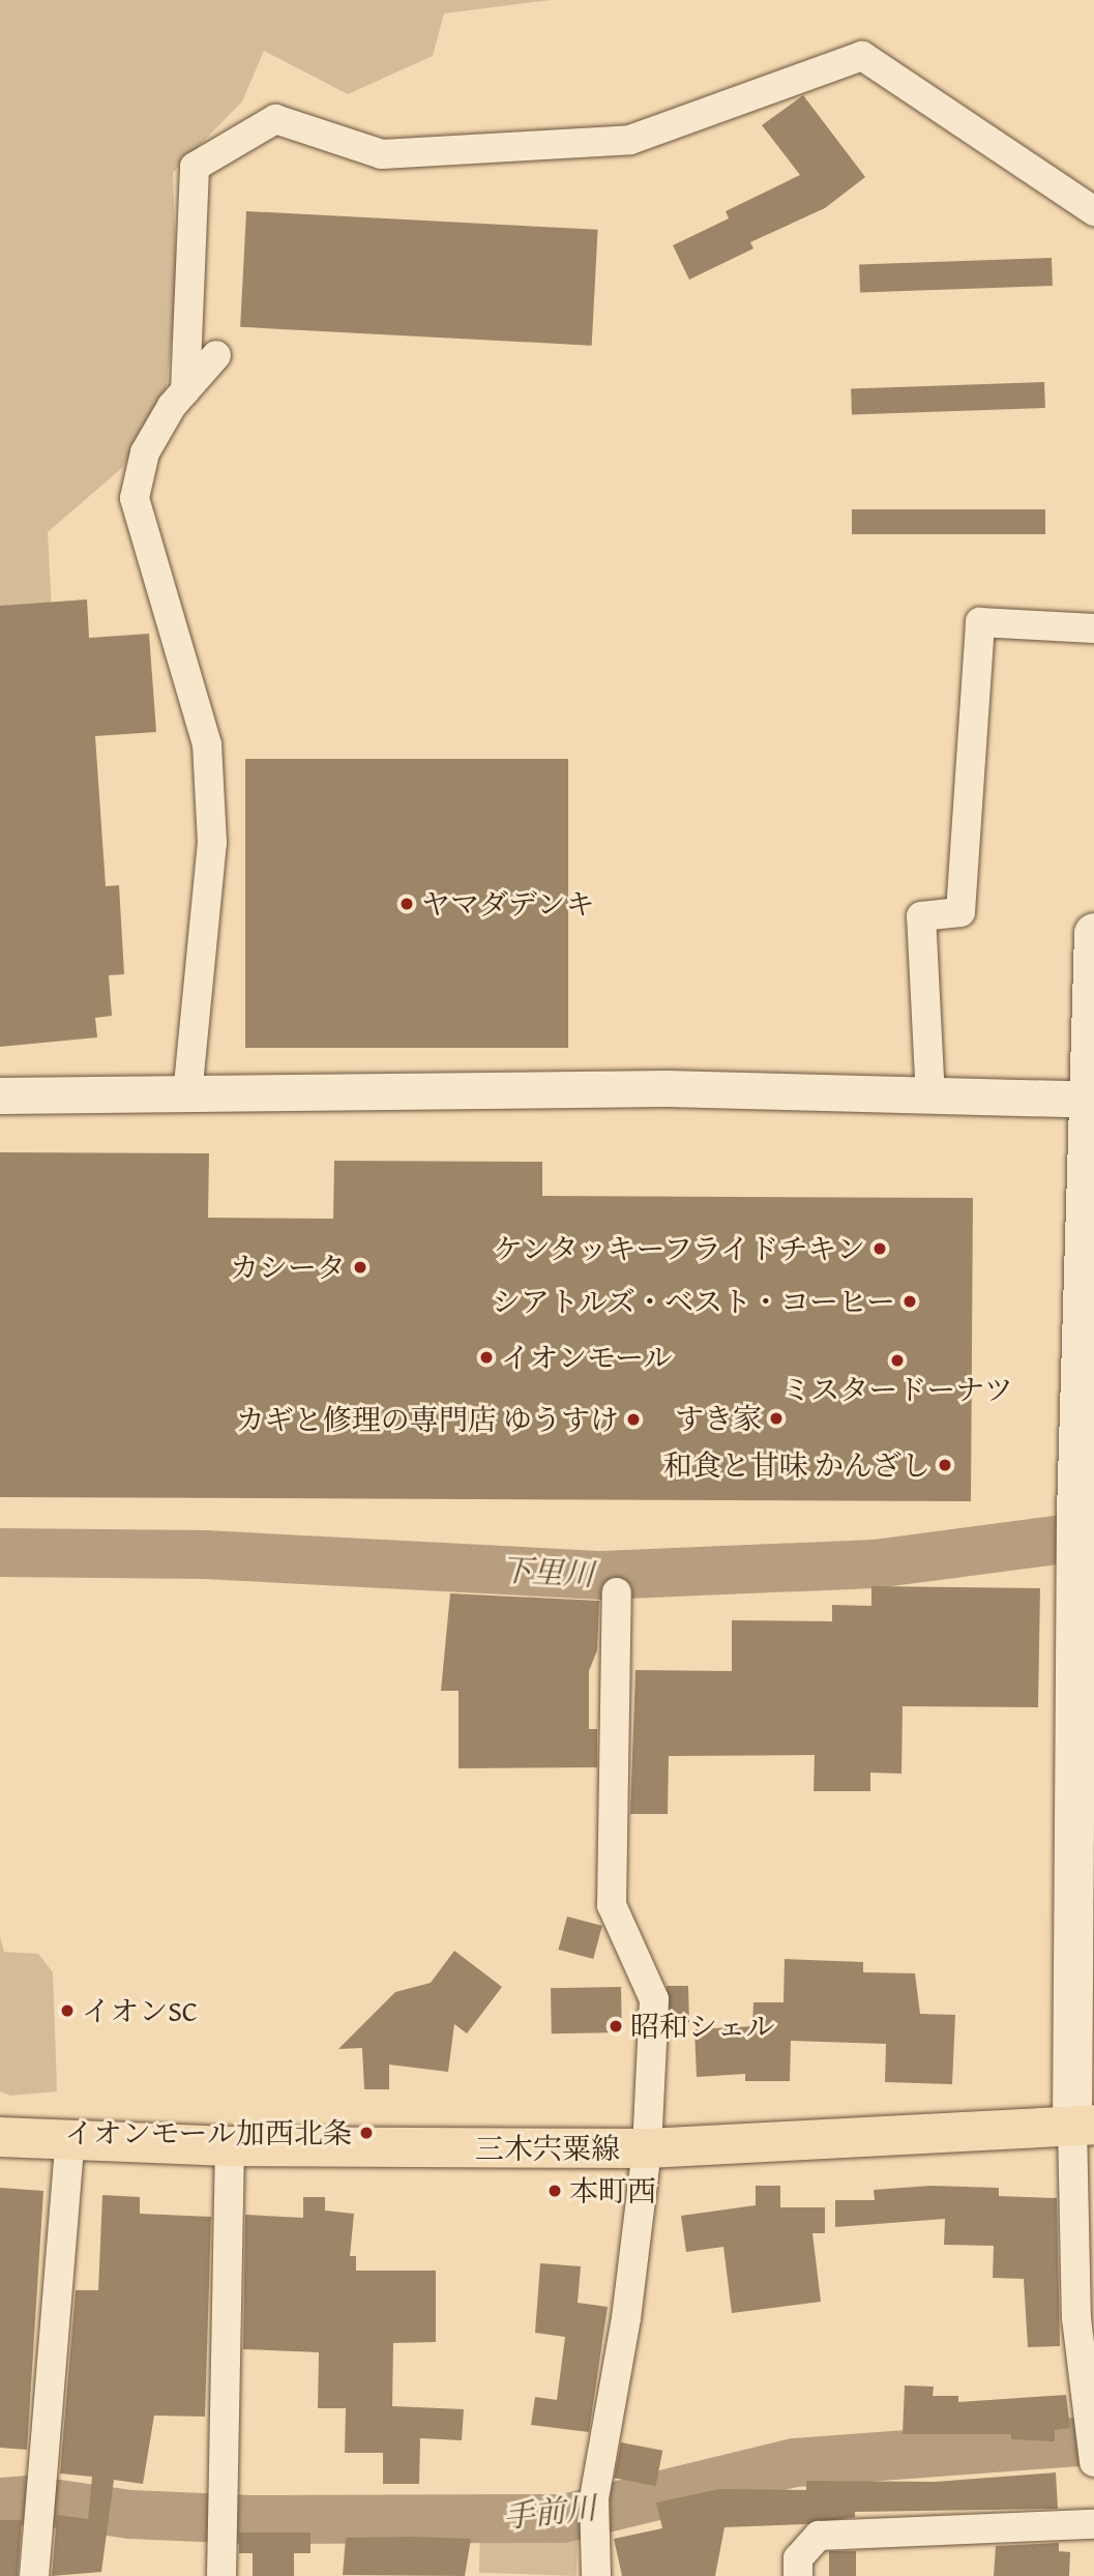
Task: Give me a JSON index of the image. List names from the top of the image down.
{
  "streets": {
    "main road": ["三木宍粟線"]
  },
  "water": ["下里川", "手前川"],
  "places": [
    "ヤマダデンキ",
    "ケンタッキーフライドチキン",
    "カシータ",
    "シアトルズ・ベスト・コーヒー",
    "イオンモール",
    "ミスタードーナツ",
    "すき家",
    "カギと修理の専門店 ゆうすけ",
    "和食と甘味 かんざし",
    "イオンSC",
    "昭和シェル",
    "イオンモール加西北条",
    "本町西"
  ]
}
